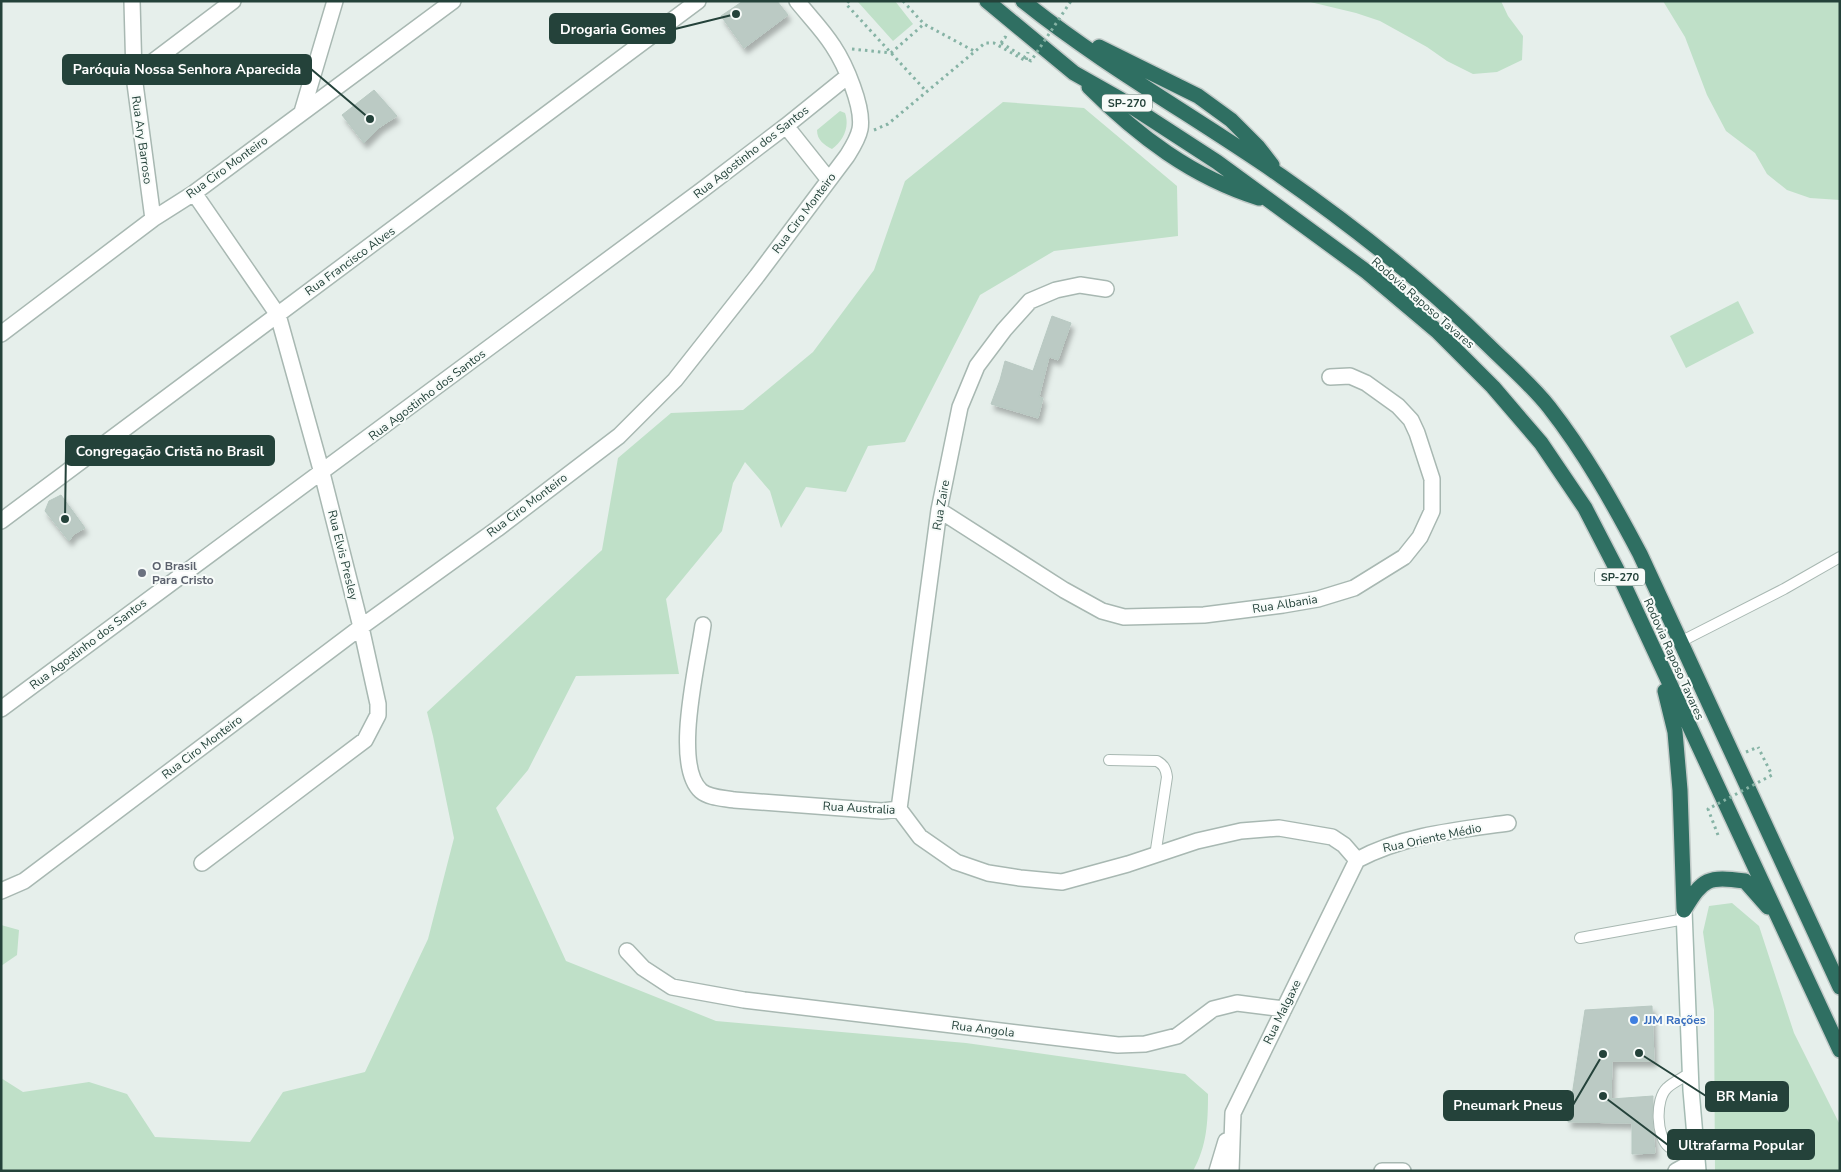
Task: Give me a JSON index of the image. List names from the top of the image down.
{
  "streets": {
    "highway": ["SP-270", "Rodovia Raposo Tavares"],
    "street": [
      "Rua Ary Barroso",
      "Rua Agostinho dos Santos",
      "Rua Ciro Monteiro",
      "Rua Francisco Alves",
      "Rua Zaire",
      "Rua Elvis Presley",
      "Rua Albania",
      "Rua Australia",
      "Rua Oriente Médio",
      "Rua Malgaxe",
      "Rua Angola"
    ]
  },
  "crossings": [
    ["Rua Ary Barroso", "Rua Ciro Monteiro"],
    ["Rua Agostinho dos Santos", "Rua Ciro Monteiro"],
    ["Rua Agostinho dos Santos", "Rua Elvis Presley"],
    ["Rua Ciro Monteiro", "Rua Elvis Presley"],
    ["Rua Francisco Alves", "Rua Elvis Presley"],
    ["Rua Zaire", "Rua Albania"],
    ["Rua Zaire", "Rua Australia"],
    ["Rua Australia", "Rua Oriente Médio"],
    ["Rua Australia", "Rua Malgaxe"],
    ["Rua Oriente Médio", "Rua Malgaxe"],
    ["Rua Malgaxe", "Rua Angola"]
  ],
  "places": [
    "Drogaria Gomes",
    "Paróquia Nossa Senhora Aparecida",
    "Congregação Cristã no Brasil",
    "O Brasil Para Cristo",
    "JJM Rações",
    "BR Mania",
    "Pneumark Pneus",
    "Ultrafarma Popular"
  ]
}
